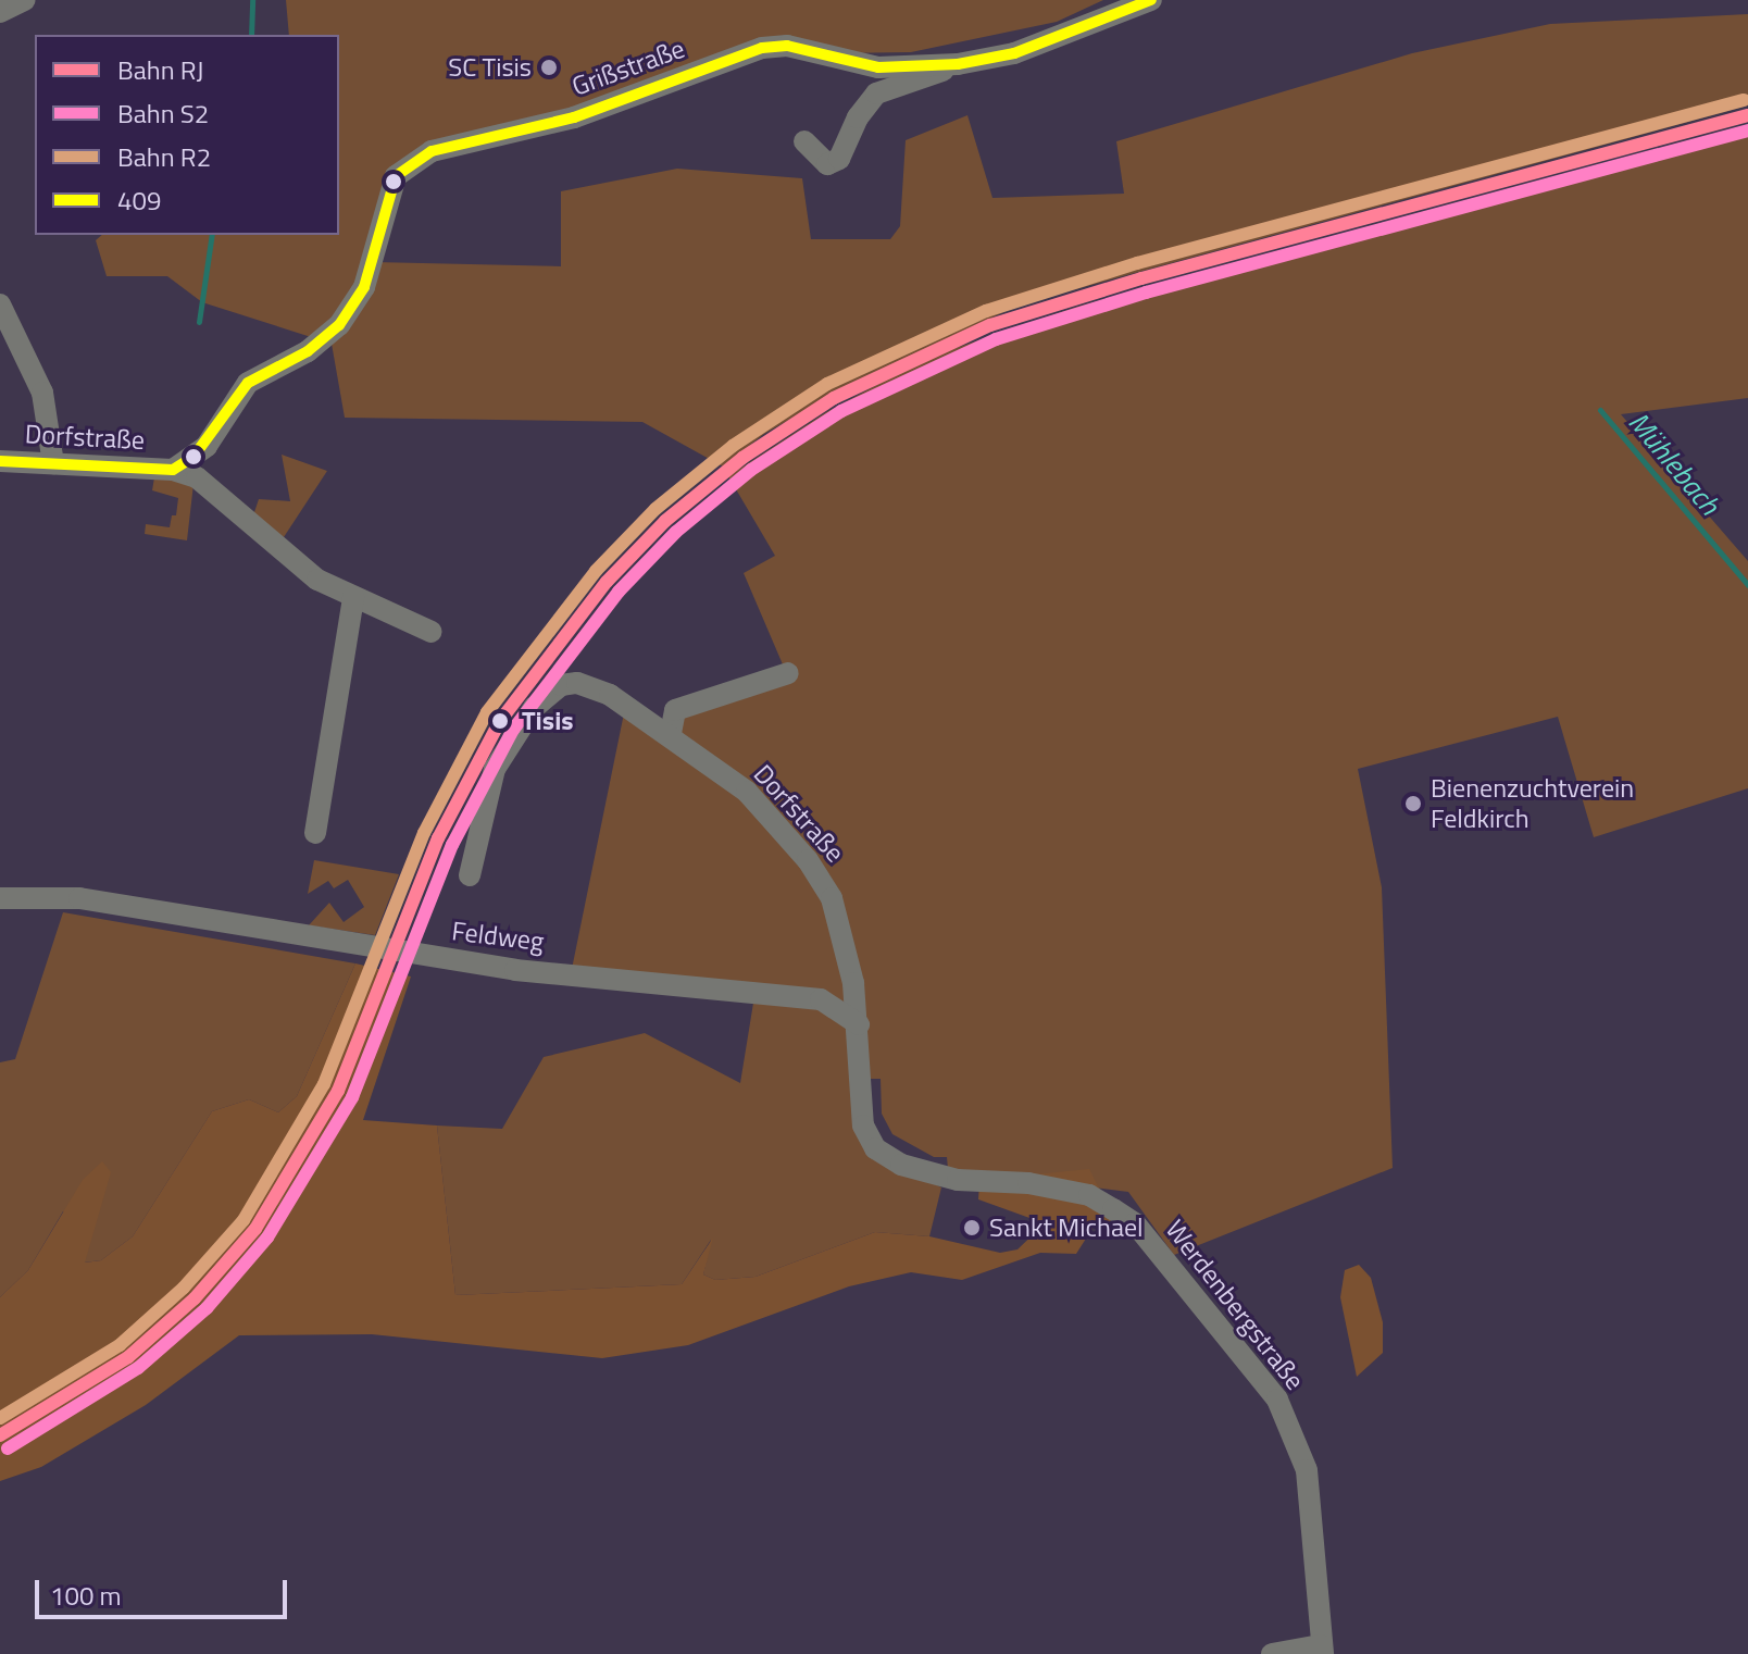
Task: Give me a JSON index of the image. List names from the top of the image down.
{
  "streets": {
    "street": [
      "Grißstraße",
      "Dorfstraße",
      "Feldweg",
      "Werdenbergstraße"
    ]
  },
  "crossings": [
    ["Grißstraße", "Dorfstraße"],
    ["Dorfstraße", "Werdenbergstraße"]
  ],
  "water": ["Mühlebach"],
  "places": [
    "SC Tisis",
    "Tisis",
    "Bienenzuchtverein Feldkirch",
    "Sankt Michael"
  ],
  "lines": [
    "transit line 409",
    "rail line R2",
    "rail line RJ",
    "rail line S2"
  ],
  "legend": [
    "Bahn RJ",
    "Bahn S2",
    "Bahn R2",
    "409"
  ],
  "scale_bar": "100 m"
}
